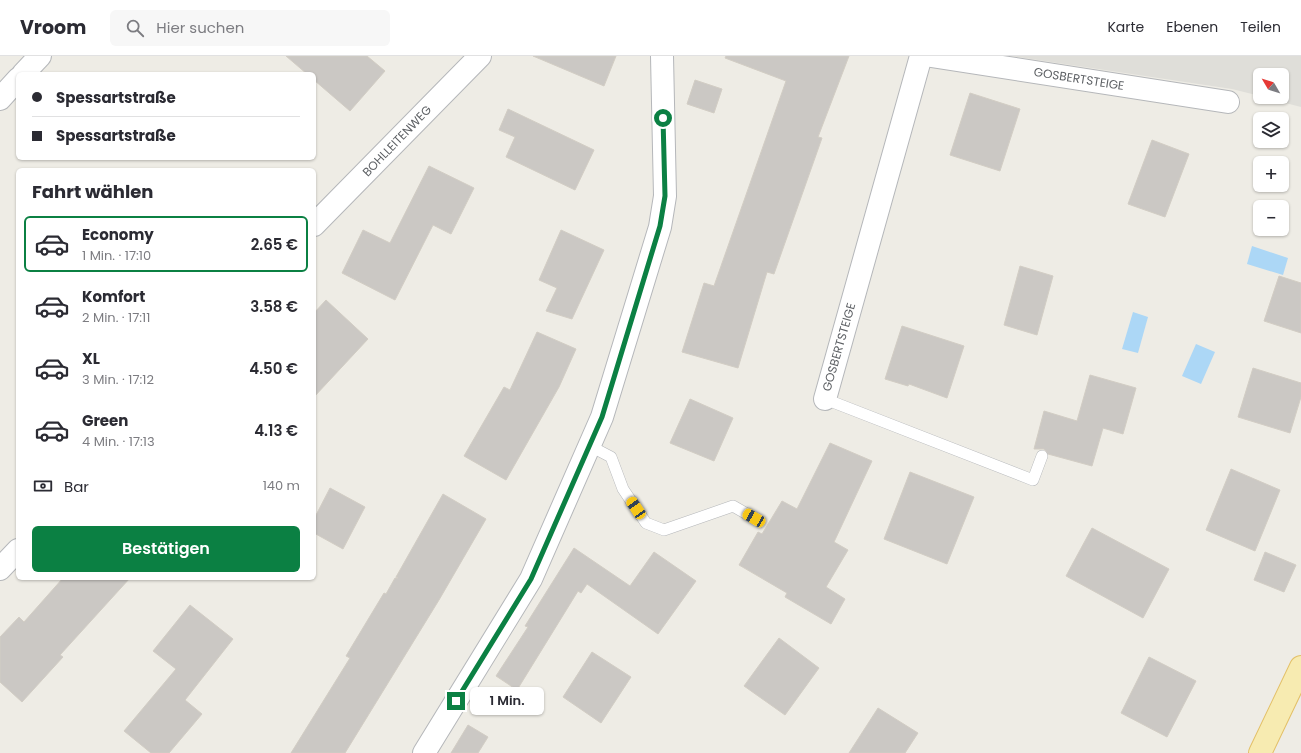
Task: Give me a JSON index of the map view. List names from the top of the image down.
{
  "streets": {
    "street": ["GOSBERTSTEIGE", "BOHLLEITENWEG"]
  },
  "north": "top left",
  "page": {
    "header": "Vroom",
    "search": "Hier suchen",
    "nav": ["Karte", "Ebenen", "Teilen"],
    "map_buttons": ["+", "−"],
    "banner": ["Spessartstraße", "Spessartstraße"],
    "heading": "Fahrt wählen",
    "list": [
      {
        "name": "Economy",
        "note": "1 Min. · 17:10",
        "value": "2.65 €"
      },
      {
        "name": "Komfort",
        "note": "2 Min. · 17:11",
        "value": "3.58 €"
      },
      {
        "name": "XL",
        "note": "3 Min. · 17:12",
        "value": "4.50 €"
      },
      {
        "name": "Green",
        "note": "4 Min. · 17:13",
        "value": "4.13 €"
      }
    ],
    "pay": ["Bar", "140 m"],
    "buttons": "Bestätigen",
    "bubble": "1 Min."
  }
}
